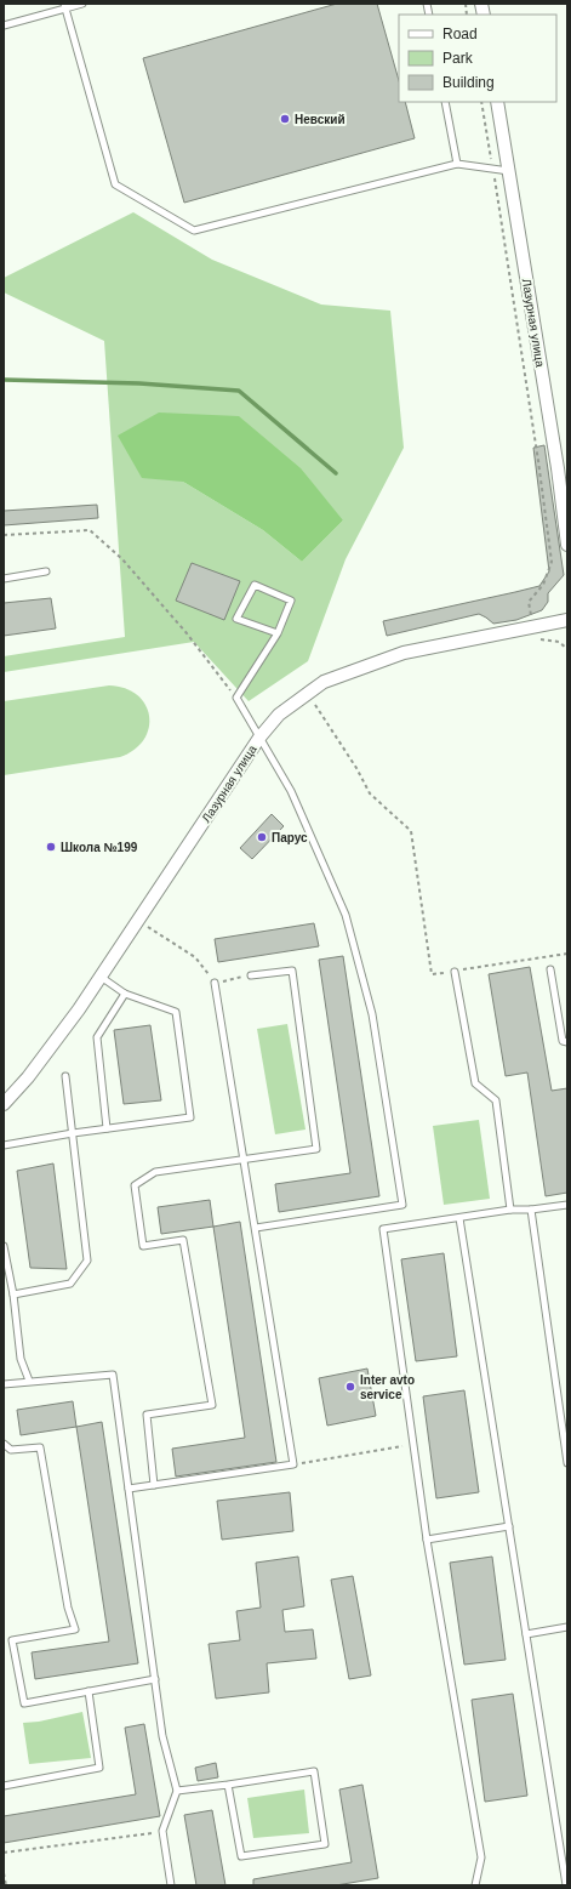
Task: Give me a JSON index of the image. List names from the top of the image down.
{
  "streets": {
    "street": ["Лазурная улица"]
  },
  "places": [
    "Невский",
    "Парус",
    "Школа №199",
    "Inter avto service"
  ],
  "legend": ["Road", "Park", "Building"]
}
